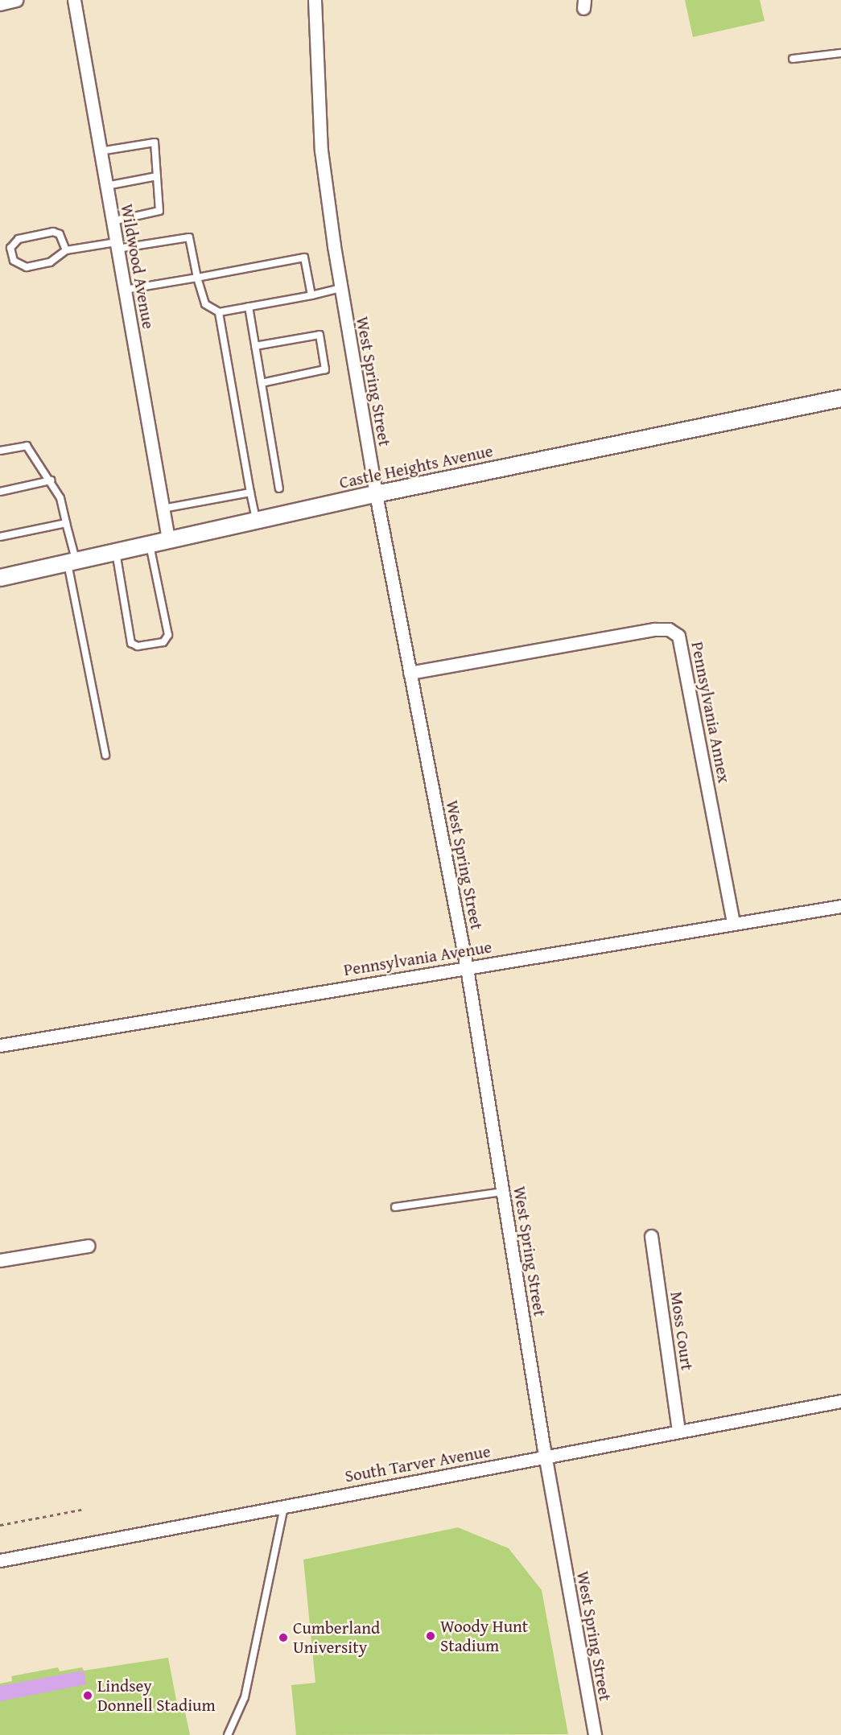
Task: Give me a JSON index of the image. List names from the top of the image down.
{
  "streets": {
    "street": [
      "Wildwood Avenue",
      "West Spring Street",
      "Castle Heights Avenue",
      "Pennsylvania Annex",
      "Pennsylvania Avenue",
      "Moss Court",
      "South Tarver Avenue"
    ]
  },
  "crossings": [
    ["Wildwood Avenue", "Castle Heights Avenue"],
    ["West Spring Street", "Castle Heights Avenue"],
    ["West Spring Street", "Pennsylvania Annex"],
    ["West Spring Street", "Pennsylvania Avenue"],
    ["West Spring Street", "South Tarver Avenue"],
    ["Pennsylvania Annex", "Pennsylvania Avenue"],
    ["Moss Court", "South Tarver Avenue"]
  ],
  "places": ["Woody Hunt Stadium", "Cumberland University", "Lindsey Donnell Stadium"]
}
